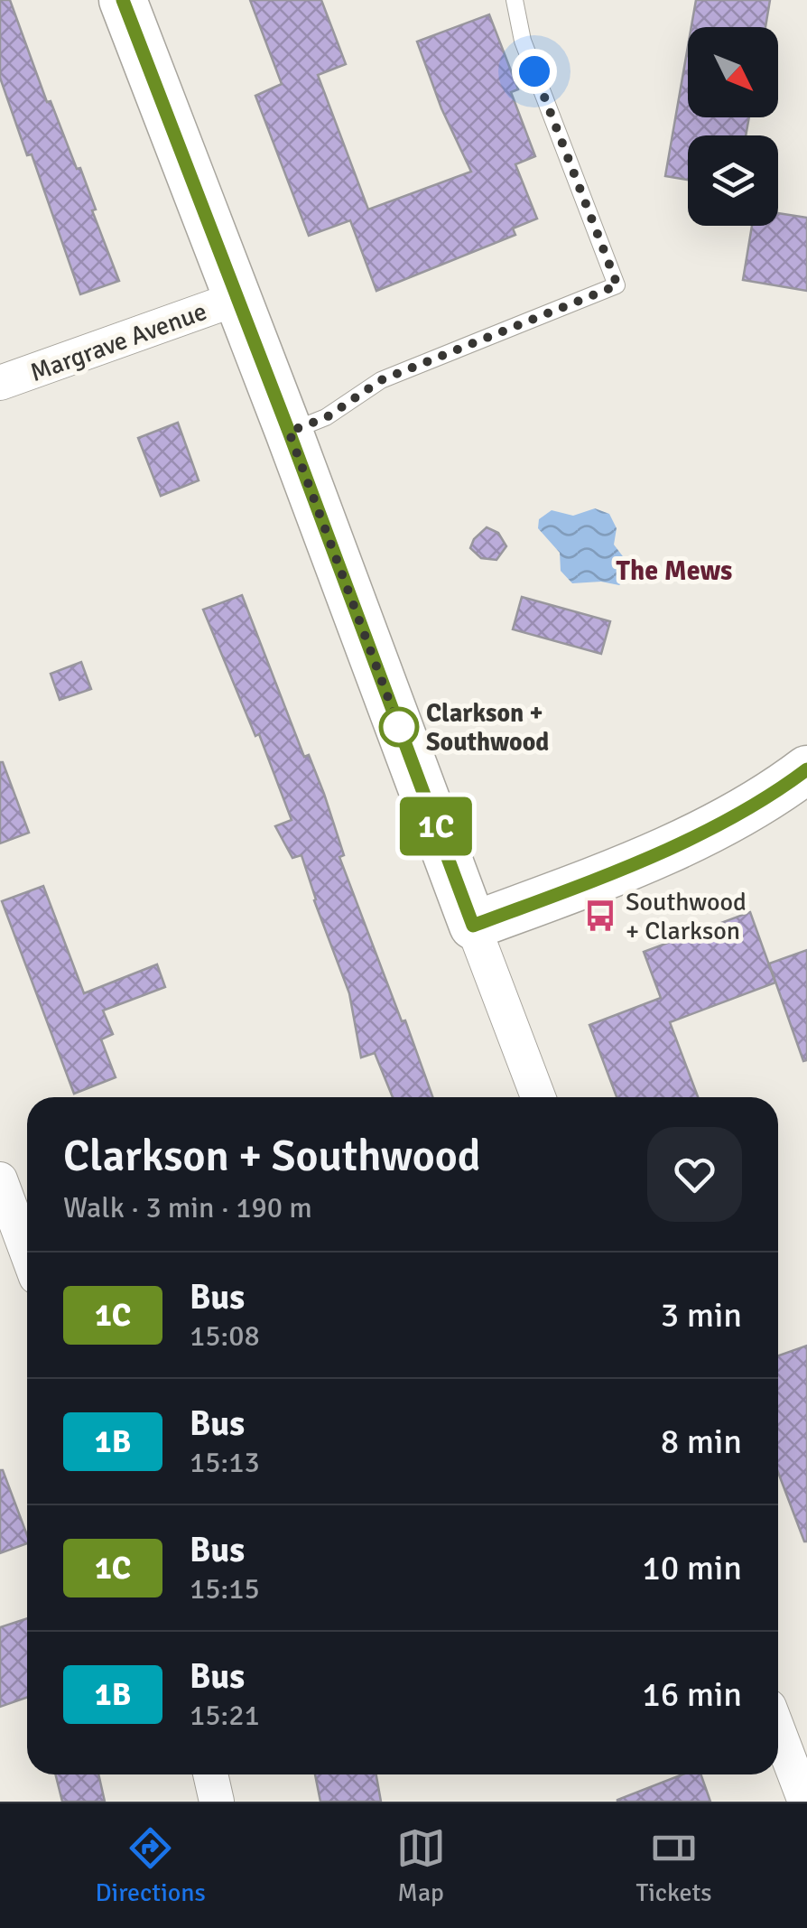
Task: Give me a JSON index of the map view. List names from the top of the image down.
{
  "streets": {
    "street": ["Margrave Avenue"]
  },
  "districts": ["The Mews"],
  "places": {
    "other": ["Clarkson + Southwood"],
    "bus stop": ["Southwood + Clarkson"]
  },
  "lines": ["bus line 1C"],
  "north": "bottom right",
  "page": {
    "on_map": "1C",
    "heading": ["Clarkson + Southwood", "Walk · 3 min · 190 m"],
    "list": [
      {
        "mark": "1C",
        "name": "Bus",
        "note": "15:08",
        "value": "3 min"
      },
      {
        "mark": "1B",
        "name": "Bus",
        "note": "15:13",
        "value": "8 min"
      },
      {
        "mark": "1C",
        "name": "Bus",
        "note": "15:15",
        "value": "10 min"
      },
      {
        "mark": "1B",
        "name": "Bus",
        "note": "15:21",
        "value": "16 min"
      }
    ],
    "tabs": ["Directions", "Map", "Tickets"]
  }
}
